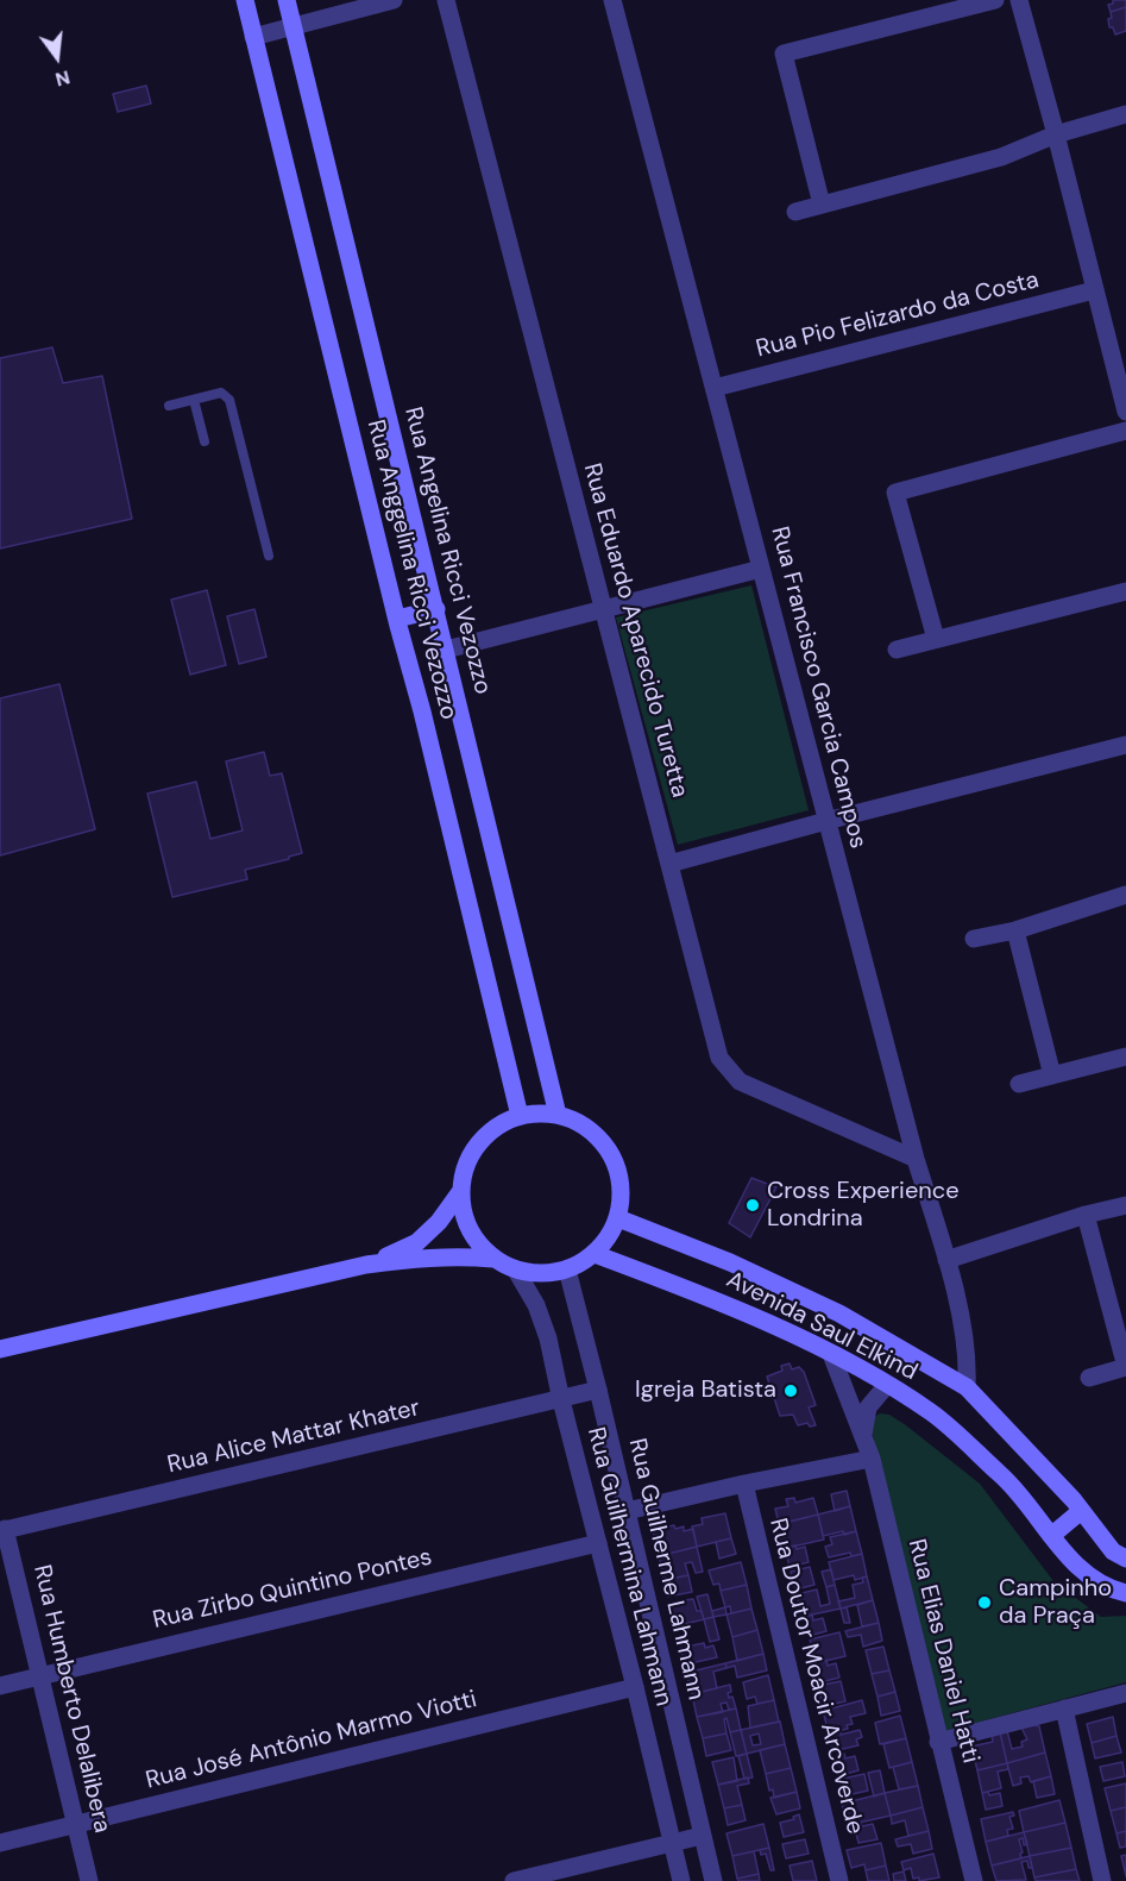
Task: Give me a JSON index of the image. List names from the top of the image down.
{
  "streets": {
    "main road": ["Rua Angelina Ricci Vezozzo", "Rua Anggelina Ricci Vezozzo", "Avenida Saul Elkind"],
    "street": [
      "Rua Pio Felizardo da Costa",
      "Rua Eduardo Aparecido Turetta",
      "Rua Francisco Garcia Campos",
      "Rua Alice Mattar Khater",
      "Rua Guilhermina Lahmann",
      "Rua Guilherme Lahmann",
      "Rua Zirbo Quintino Pontes",
      "Rua Elias Daniel Hatti",
      "Rua Doutor Moacir Arcoverde",
      "Rua Humberto Delalibera",
      "Rua José Antônio Marmo Viotti"
    ]
  },
  "crossings": [
    ["Rua Pio Felizardo da Costa", "Rua Francisco Garcia Campos"],
    ["Rua Angelina Ricci Vezozzo", "Rua Anggelina Ricci Vezozzo"],
    ["Rua Angelina Ricci Vezozzo", "Avenida Saul Elkind"],
    ["Rua Angelina Ricci Vezozzo", "Rua Guilhermina Lahmann"],
    ["Rua Angelina Ricci Vezozzo", "Rua Guilherme Lahmann"],
    ["Rua Anggelina Ricci Vezozzo", "Avenida Saul Elkind"],
    ["Rua Anggelina Ricci Vezozzo", "Rua Guilhermina Lahmann"],
    ["Rua Anggelina Ricci Vezozzo", "Rua Guilherme Lahmann"],
    ["Rua Eduardo Aparecido Turetta", "Rua Francisco Garcia Campos"],
    ["Rua Francisco Garcia Campos", "Avenida Saul Elkind"],
    ["Avenida Saul Elkind", "Rua Guilhermina Lahmann"],
    ["Avenida Saul Elkind", "Rua Guilherme Lahmann"],
    ["Avenida Saul Elkind", "Rua Elias Daniel Hatti"],
    ["Rua Alice Mattar Khater", "Rua Guilhermina Lahmann"],
    ["Rua Alice Mattar Khater", "Rua Guilherme Lahmann"],
    ["Rua Alice Mattar Khater", "Rua Humberto Delalibera"],
    ["Rua Guilhermina Lahmann", "Rua Guilherme Lahmann"],
    ["Rua Guilhermina Lahmann", "Rua Zirbo Quintino Pontes"],
    ["Rua Guilhermina Lahmann", "Rua José Antônio Marmo Viotti"],
    ["Rua Zirbo Quintino Pontes", "Rua Humberto Delalibera"],
    ["Rua Humberto Delalibera", "Rua José Antônio Marmo Viotti"]
  ],
  "places": ["Cross Experience Londrina", "Igreja Batista", "Campinho da Praça"],
  "north": "bottom"
}
